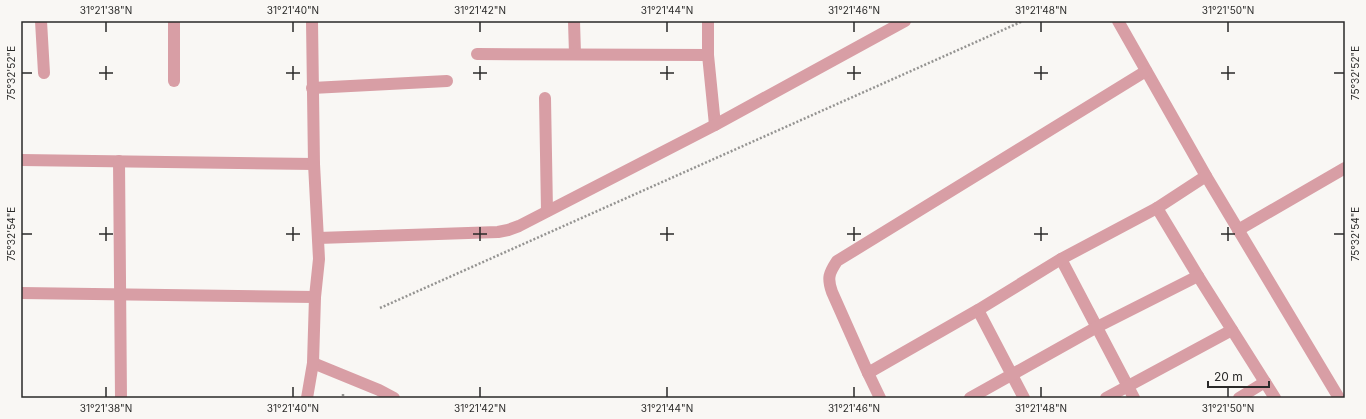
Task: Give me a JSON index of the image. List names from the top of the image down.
{
  "scale_bar": "20 m",
  "coordinates": [
    "31°21'38\"N",
    "31°21'40\"N",
    "31°21'42\"N",
    "31°21'44\"N",
    "31°21'46\"N",
    "31°21'48\"N",
    "31°21'50\"N",
    "75°32'52\"E",
    "75°32'54\"E"
  ]
}
